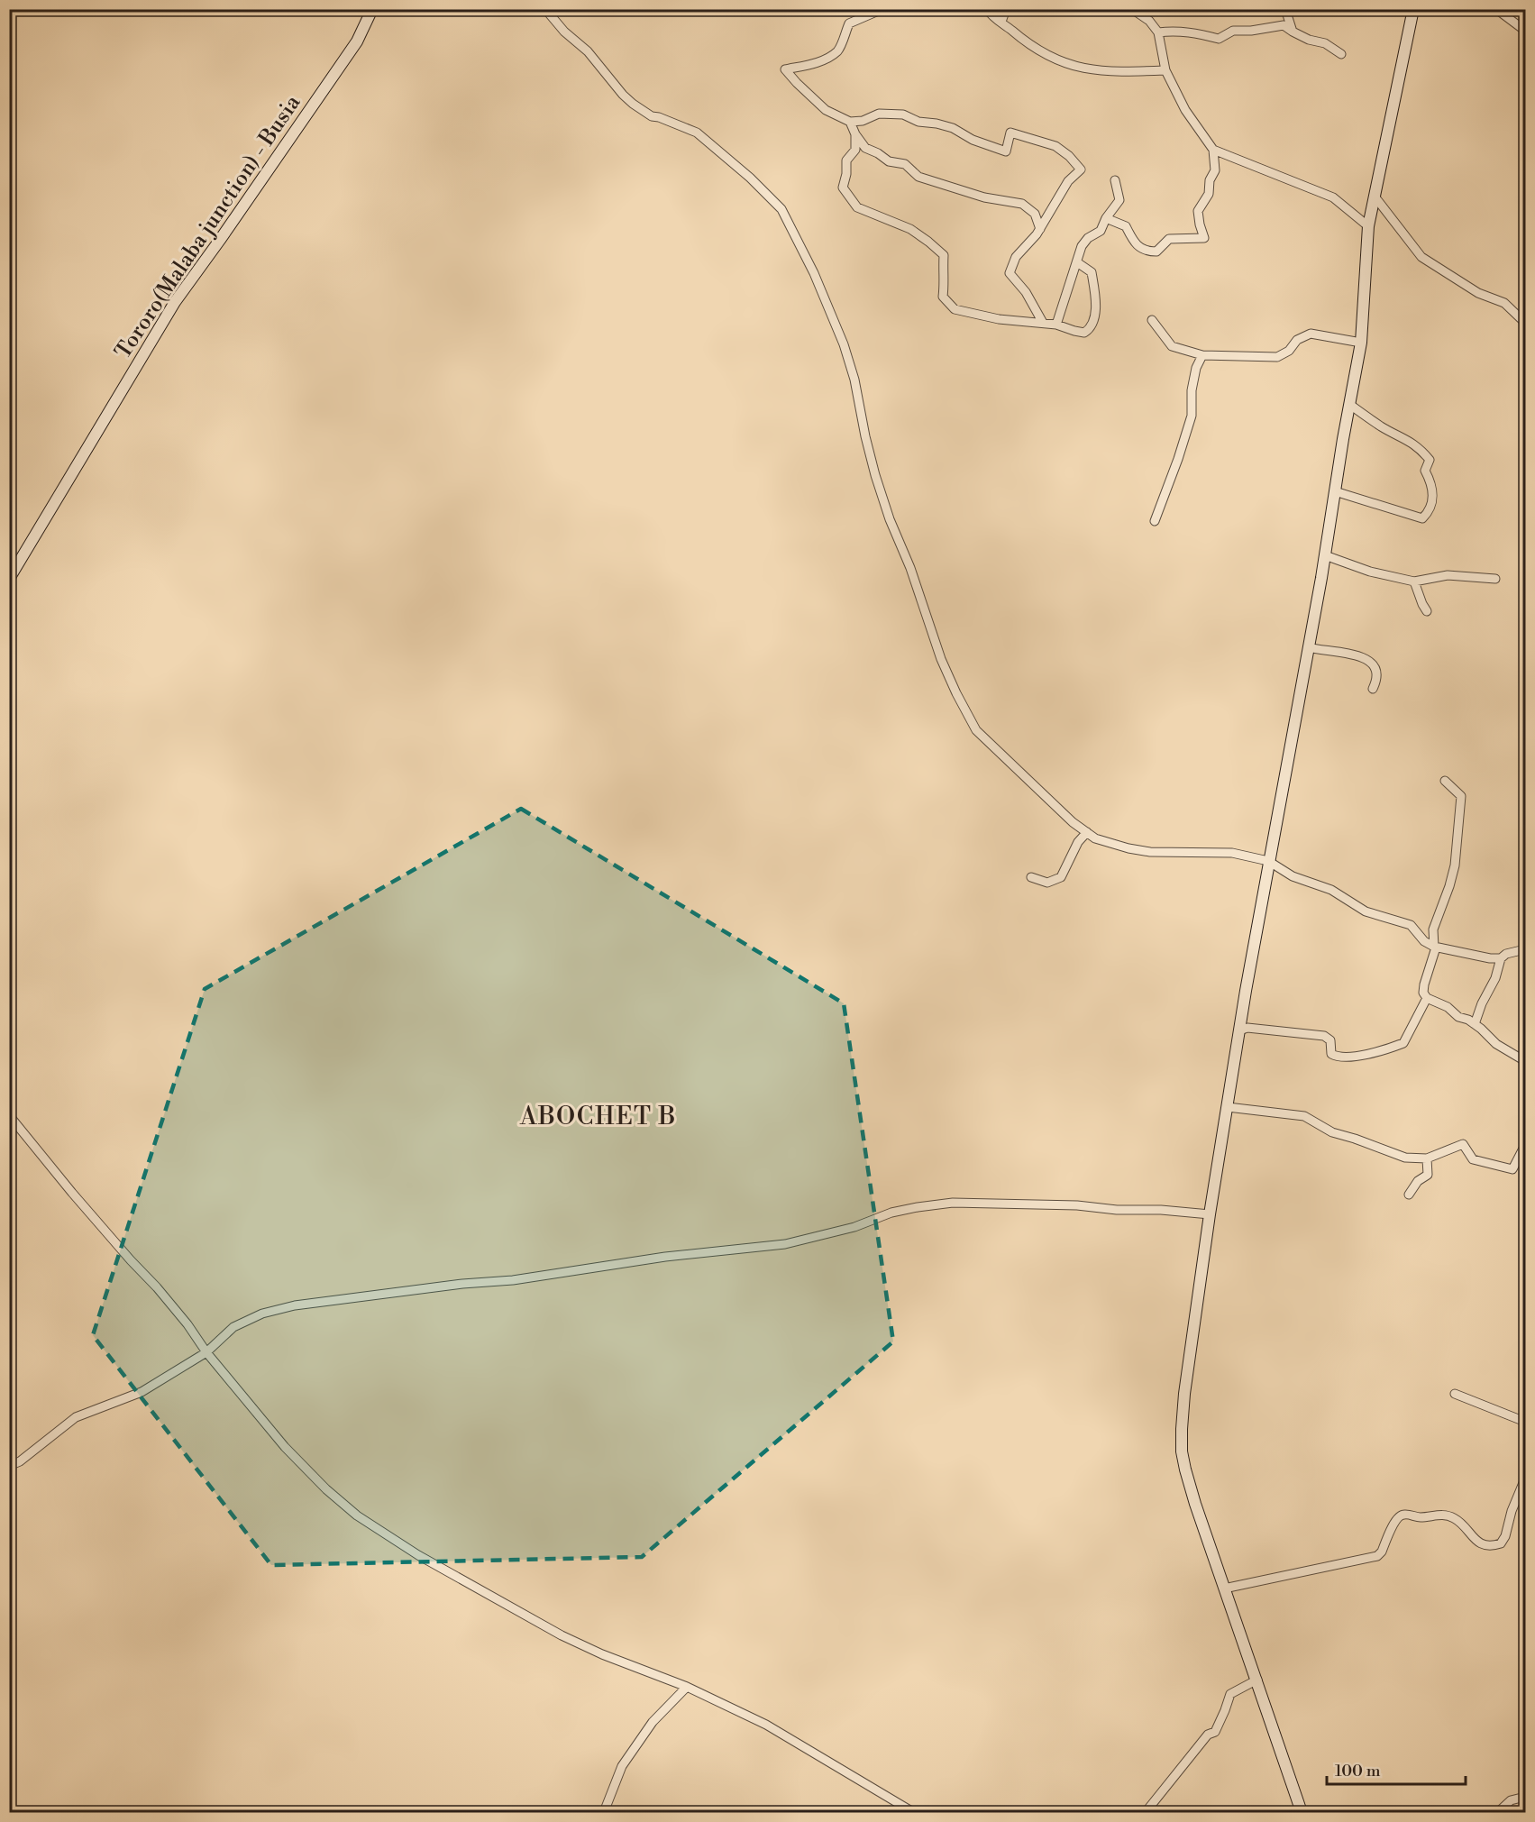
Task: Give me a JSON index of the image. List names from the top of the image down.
{
  "streets": {
    "main road": ["Tororo(Malaba junction) - Busia"]
  },
  "districts": ["ABOCHET B"],
  "scale_bar": "100 m"
}
